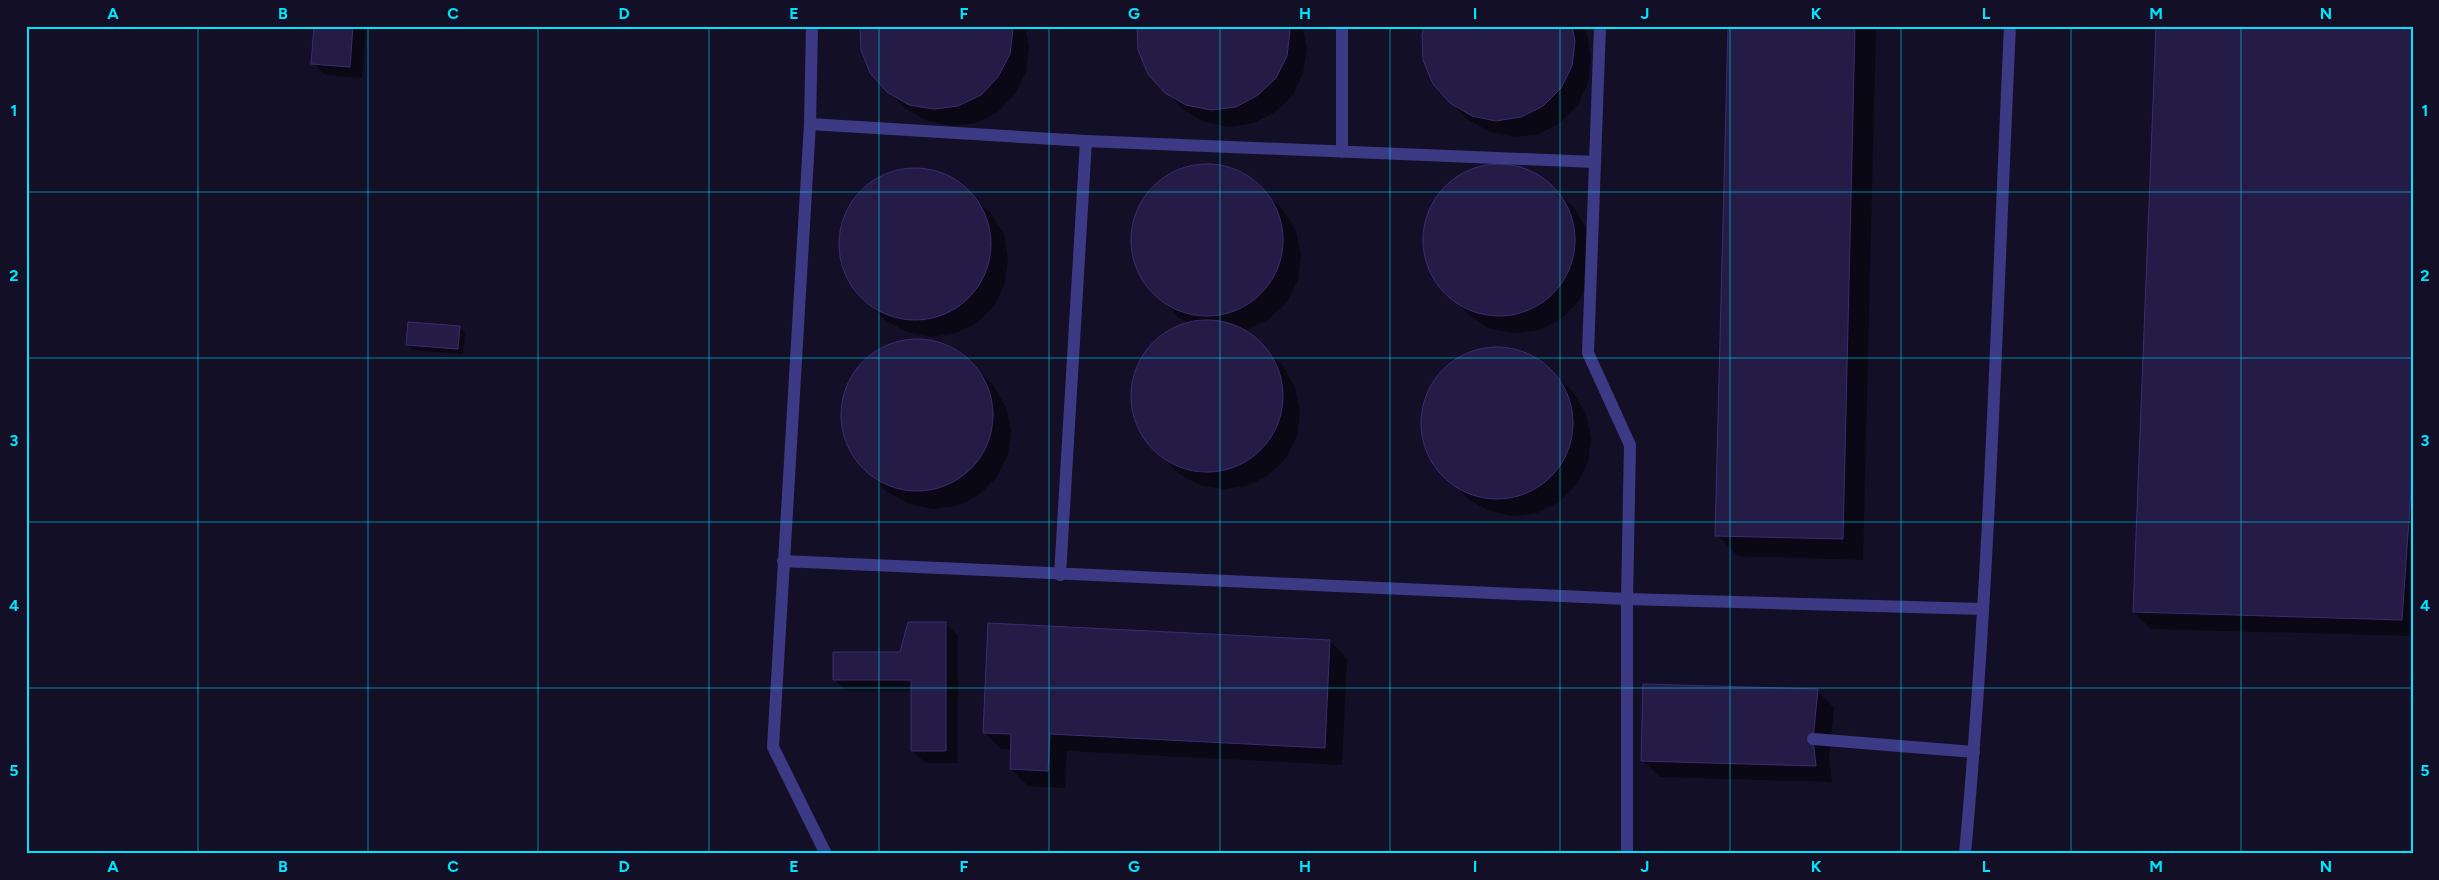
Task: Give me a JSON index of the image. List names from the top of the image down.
{
  "grid": {
    "columns": [
      "A",
      "B",
      "C",
      "D",
      "E",
      "F",
      "G",
      "H",
      "I",
      "J",
      "K",
      "L",
      "M",
      "N"
    ],
    "rows": [
      "1",
      "2",
      "3",
      "4",
      "5"
    ]
  }
}
